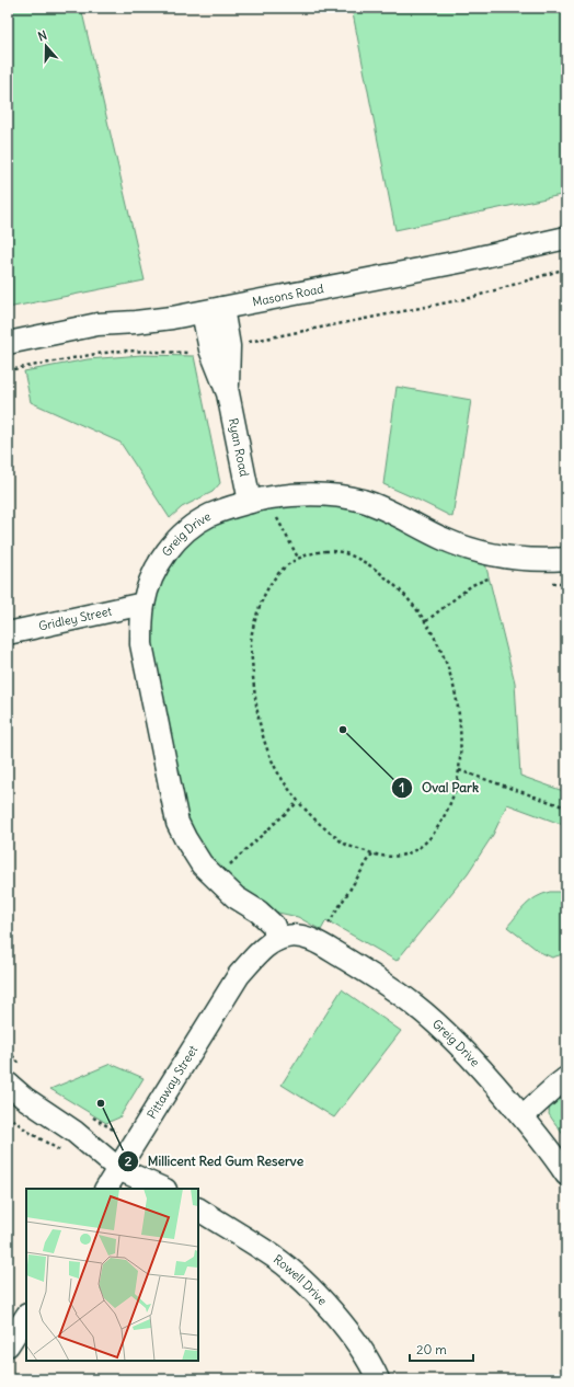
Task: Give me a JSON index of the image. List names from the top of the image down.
{
  "streets": {
    "street": [
      "Masons Road",
      "Ryan Road",
      "Greig Drive",
      "Gridley Street",
      "Pittaway Street",
      "Rowell Drive"
    ]
  },
  "crossings": [
    ["Masons Road", "Ryan Road"],
    ["Ryan Road", "Greig Drive"],
    ["Greig Drive", "Gridley Street"],
    ["Greig Drive", "Pittaway Street"]
  ],
  "places": ["Oval Park", "Millicent Red Gum Reserve"],
  "scale_bar": "20 m",
  "north": "top"
}
